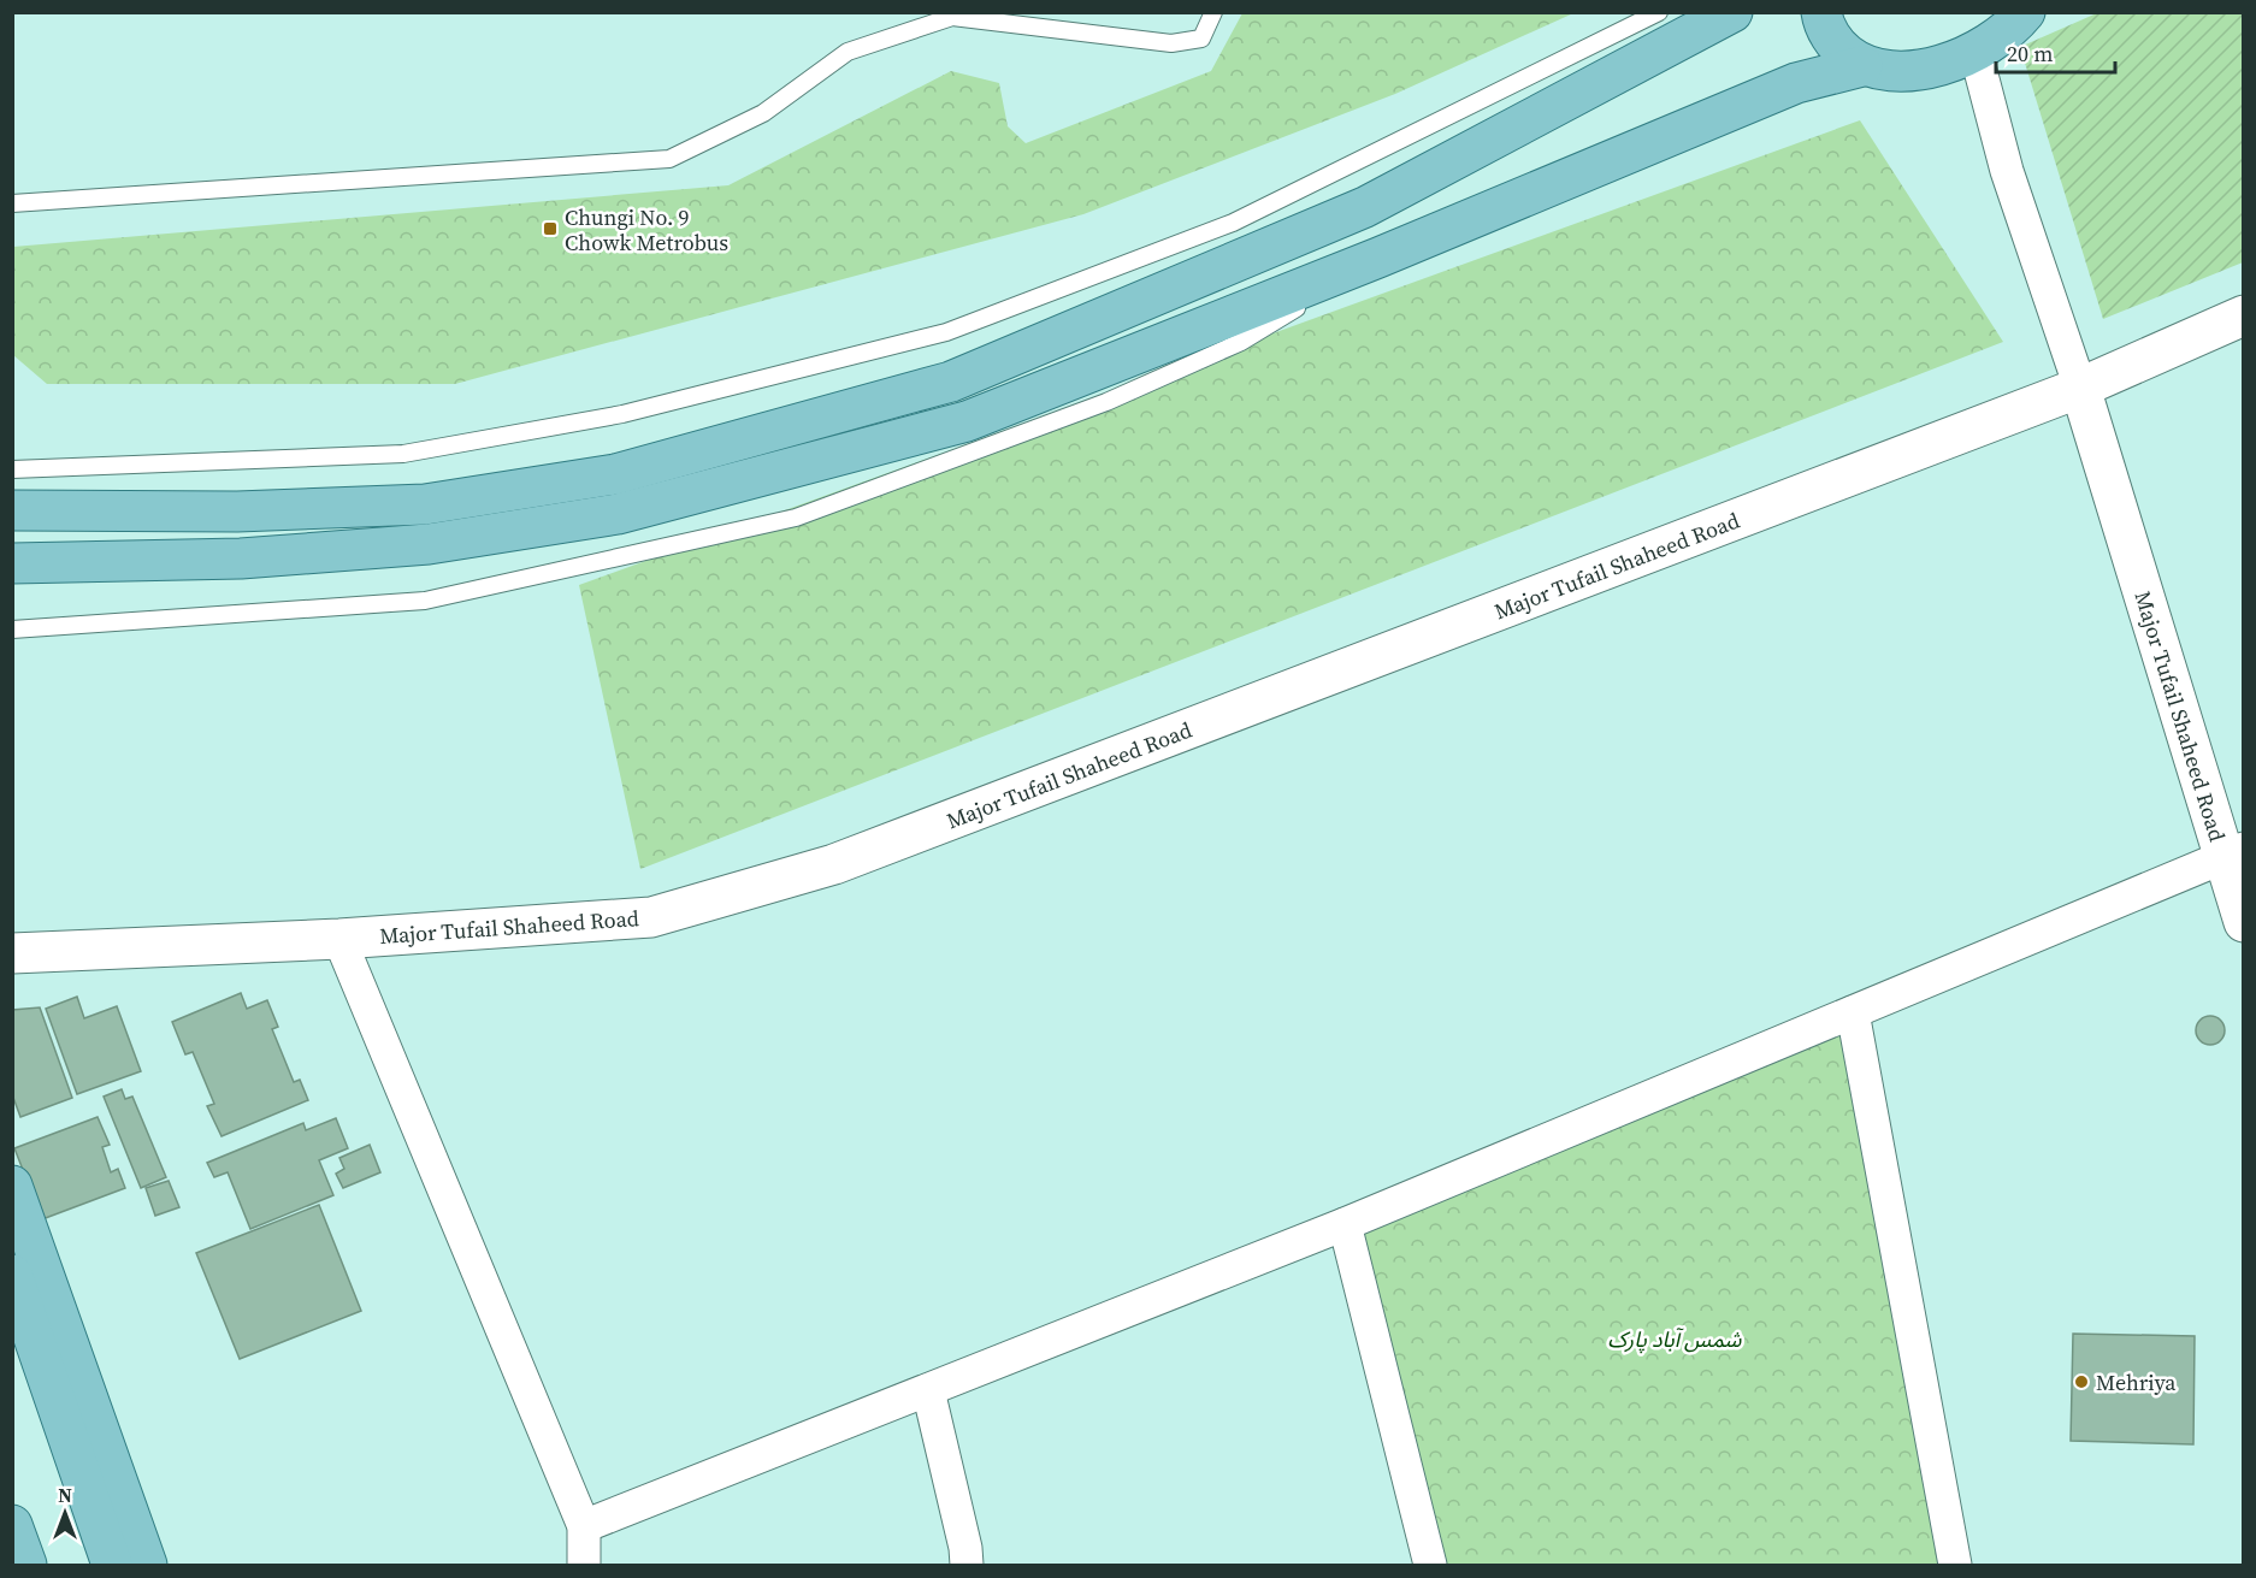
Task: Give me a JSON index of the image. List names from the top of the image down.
{
  "streets": {
    "street": ["Major Tufail Shaheed Road"]
  },
  "parks": ["شمس آباد پارک"],
  "places": {
    "transit": ["Chungi No. 9 Chowk Metrobus"],
    "other": ["Mehriya"]
  },
  "scale_bar": "20 m",
  "north": "top"
}
